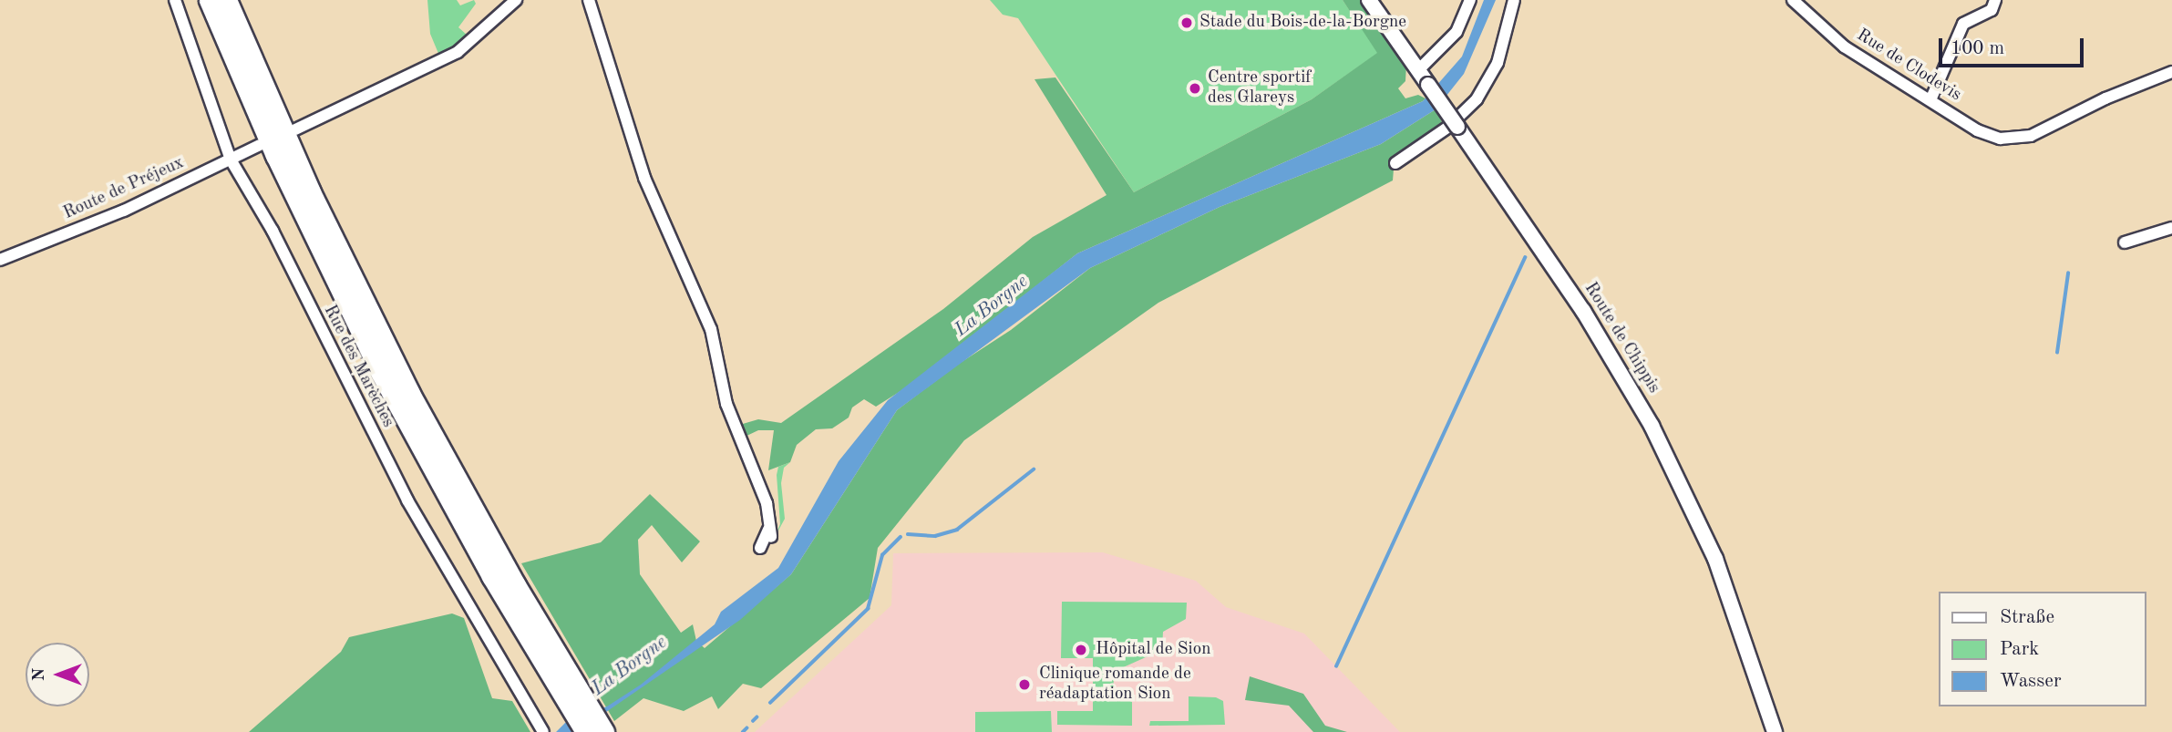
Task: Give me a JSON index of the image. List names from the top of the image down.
{
  "streets": {
    "street": [
      "Rue de Clodevis",
      "Route de Préjeux",
      "Route de Chippis",
      "Rue des Marèches"
    ]
  },
  "crossings": [
    ["Route de Préjeux", "Rue des Marèches"]
  ],
  "water": ["La Borgne"],
  "places": [
    "Stade du Bois-de-la-Borgne",
    "Centre sportif des Glareys",
    "Hôpital de Sion",
    "Clinique romande de réadaptation Sion"
  ],
  "legend": ["Straße", "Park", "Wasser"],
  "scale_bar": "100 m",
  "north": "left"
}
